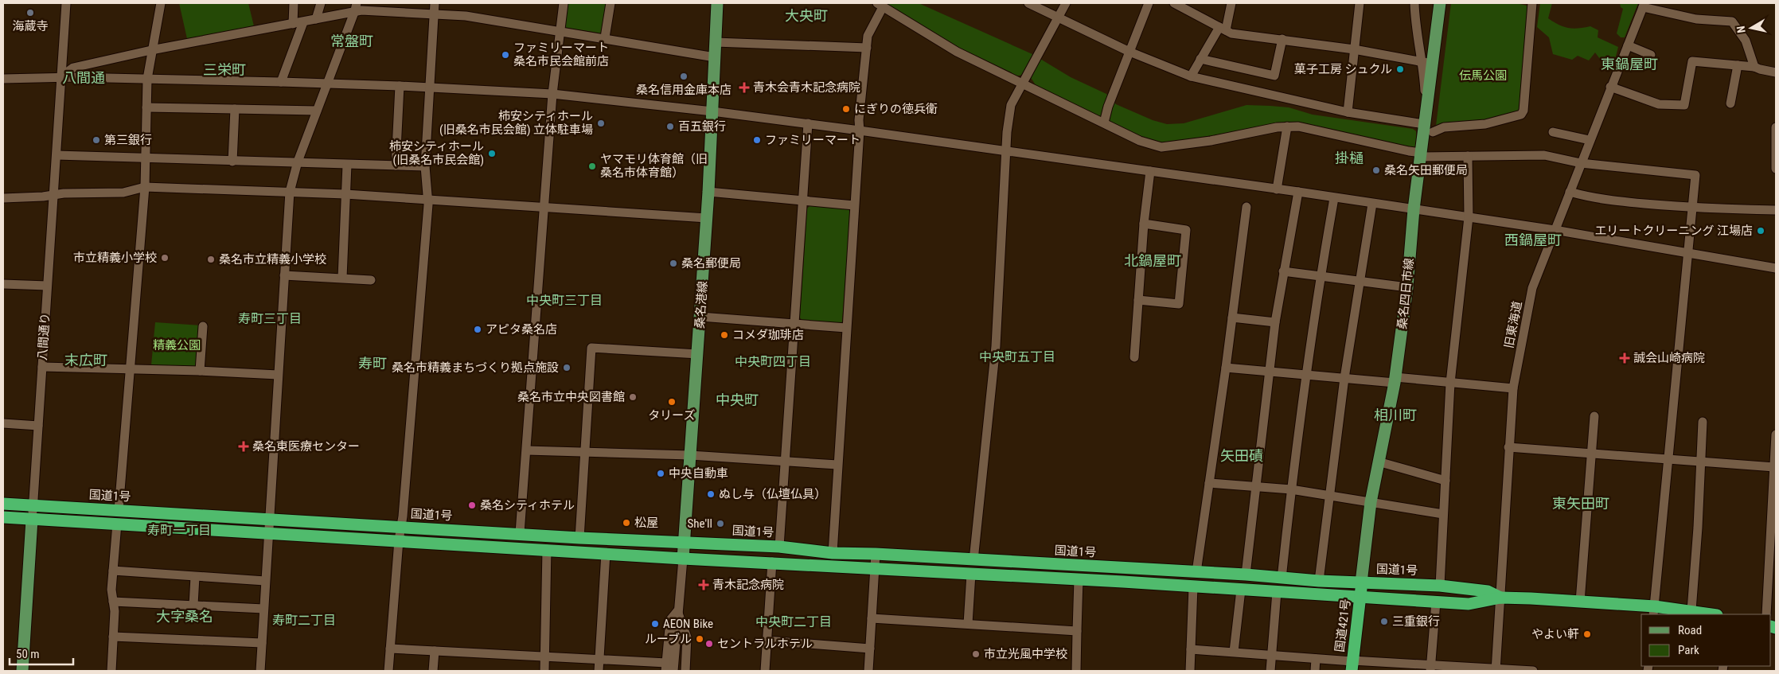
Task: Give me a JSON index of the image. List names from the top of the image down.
{
  "streets": {
    "highway": ["国道1号", "国道421号"],
    "main road": ["桑名四日市線", "桑名港線", "八間通り"],
    "street": ["旧東海道"]
  },
  "crossings": [
    ["桑名四日市線", "国道1号"],
    ["桑名四日市線", "国道421号"],
    ["桑名港線", "国道1号"],
    ["旧東海道", "国道1号"],
    ["八間通り", "国道1号"],
    ["国道1号", "国道421号"]
  ],
  "districts": [
    "大央町",
    "常盤町",
    "東鍋屋町",
    "三栄町",
    "八間通",
    "掛樋",
    "西鍋屋町",
    "北鍋屋町",
    "中央町三丁目",
    "寿町三丁目",
    "中央町五丁目",
    "末広町",
    "中央町四丁目",
    "寿町",
    "中央町",
    "相川町",
    "矢田磧",
    "東矢田町",
    "寿町一丁目",
    "大字桑名",
    "寿町二丁目",
    "中央町二丁目"
  ],
  "parks": ["伝馬公園", "精義公園"],
  "places": {
    "other": [
      "海蔵寺",
      "ファミリーマート 桑名市民会館前店",
      "菓子工房 シュクル",
      "桑名信用金庫本店",
      "にぎりの徳兵衛",
      "柿安シティホール (旧桑名市民会館) 立体駐車場",
      "百五銀行",
      "第三銀行",
      "ファミリーマート",
      "柿安シティホール (旧桑名市民会館)",
      "ヤマモリ体育館（旧 桑名市体育館）",
      "桑名矢田郵便局",
      "エリートクリーニング 江場店",
      "市立精義小学校",
      "桑名市立精義小学校",
      "桑名郵便局",
      "アピタ桑名店",
      "コメダ珈琲店",
      "桑名市精義まちづくり拠点施設",
      "桑名市立中央図書館",
      "タリーズ",
      "中央自動車",
      "ぬし与（仏壇仏具）",
      "桑名シティホテル",
      "松屋",
      "She'll",
      "三重銀行",
      "AEON Bike",
      "やよい軒",
      "ルーブル",
      "セントラルホテル",
      "市立光風中学校"
    ],
    "health": [
      "青木会青木記念病院",
      "誠会山崎病院",
      "桑名東医療センター",
      "青木記念病院"
    ]
  },
  "legend": ["Road", "Park"],
  "scale_bar": "50 m",
  "north": "left"
}
